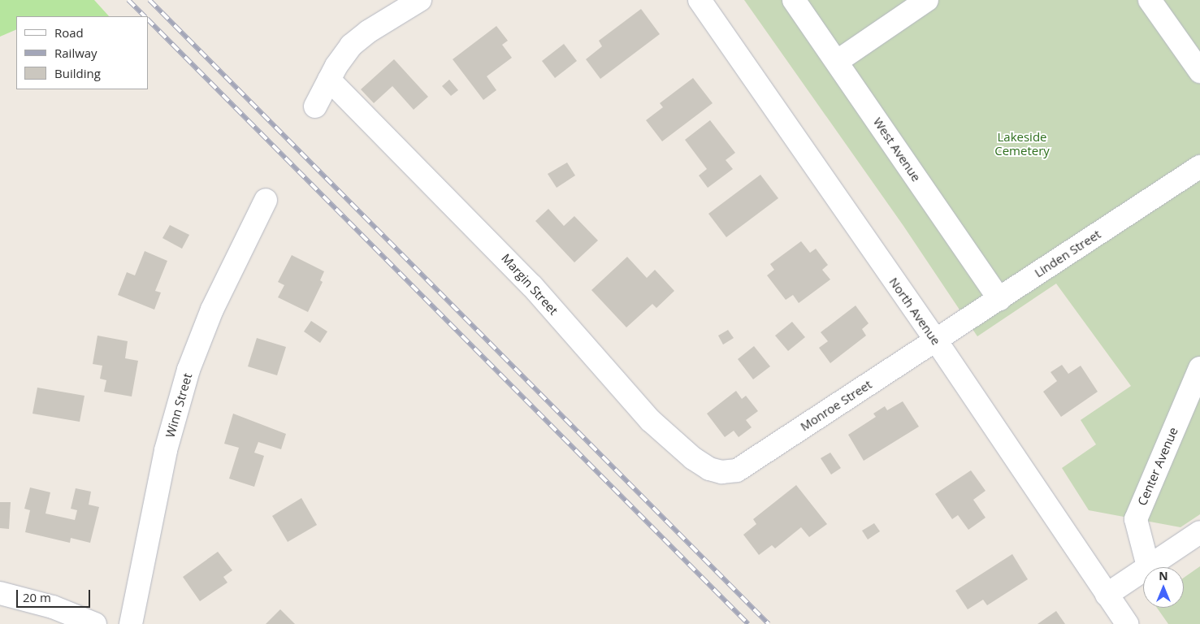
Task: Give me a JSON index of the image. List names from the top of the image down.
{
  "streets": {
    "street": [
      "West Avenue",
      "Linden Street",
      "Margin Street",
      "North Avenue",
      "Winn Street",
      "Monroe Street",
      "Center Avenue"
    ]
  },
  "crossings": [
    ["West Avenue", "Linden Street"],
    ["Linden Street", "North Avenue"],
    ["Linden Street", "Monroe Street"],
    ["Margin Street", "Monroe Street"],
    ["North Avenue", "Monroe Street"]
  ],
  "parks": ["Lakeside Cemetery"],
  "legend": ["Road", "Railway", "Building"],
  "scale_bar": "20 m",
  "north": "top"
}
